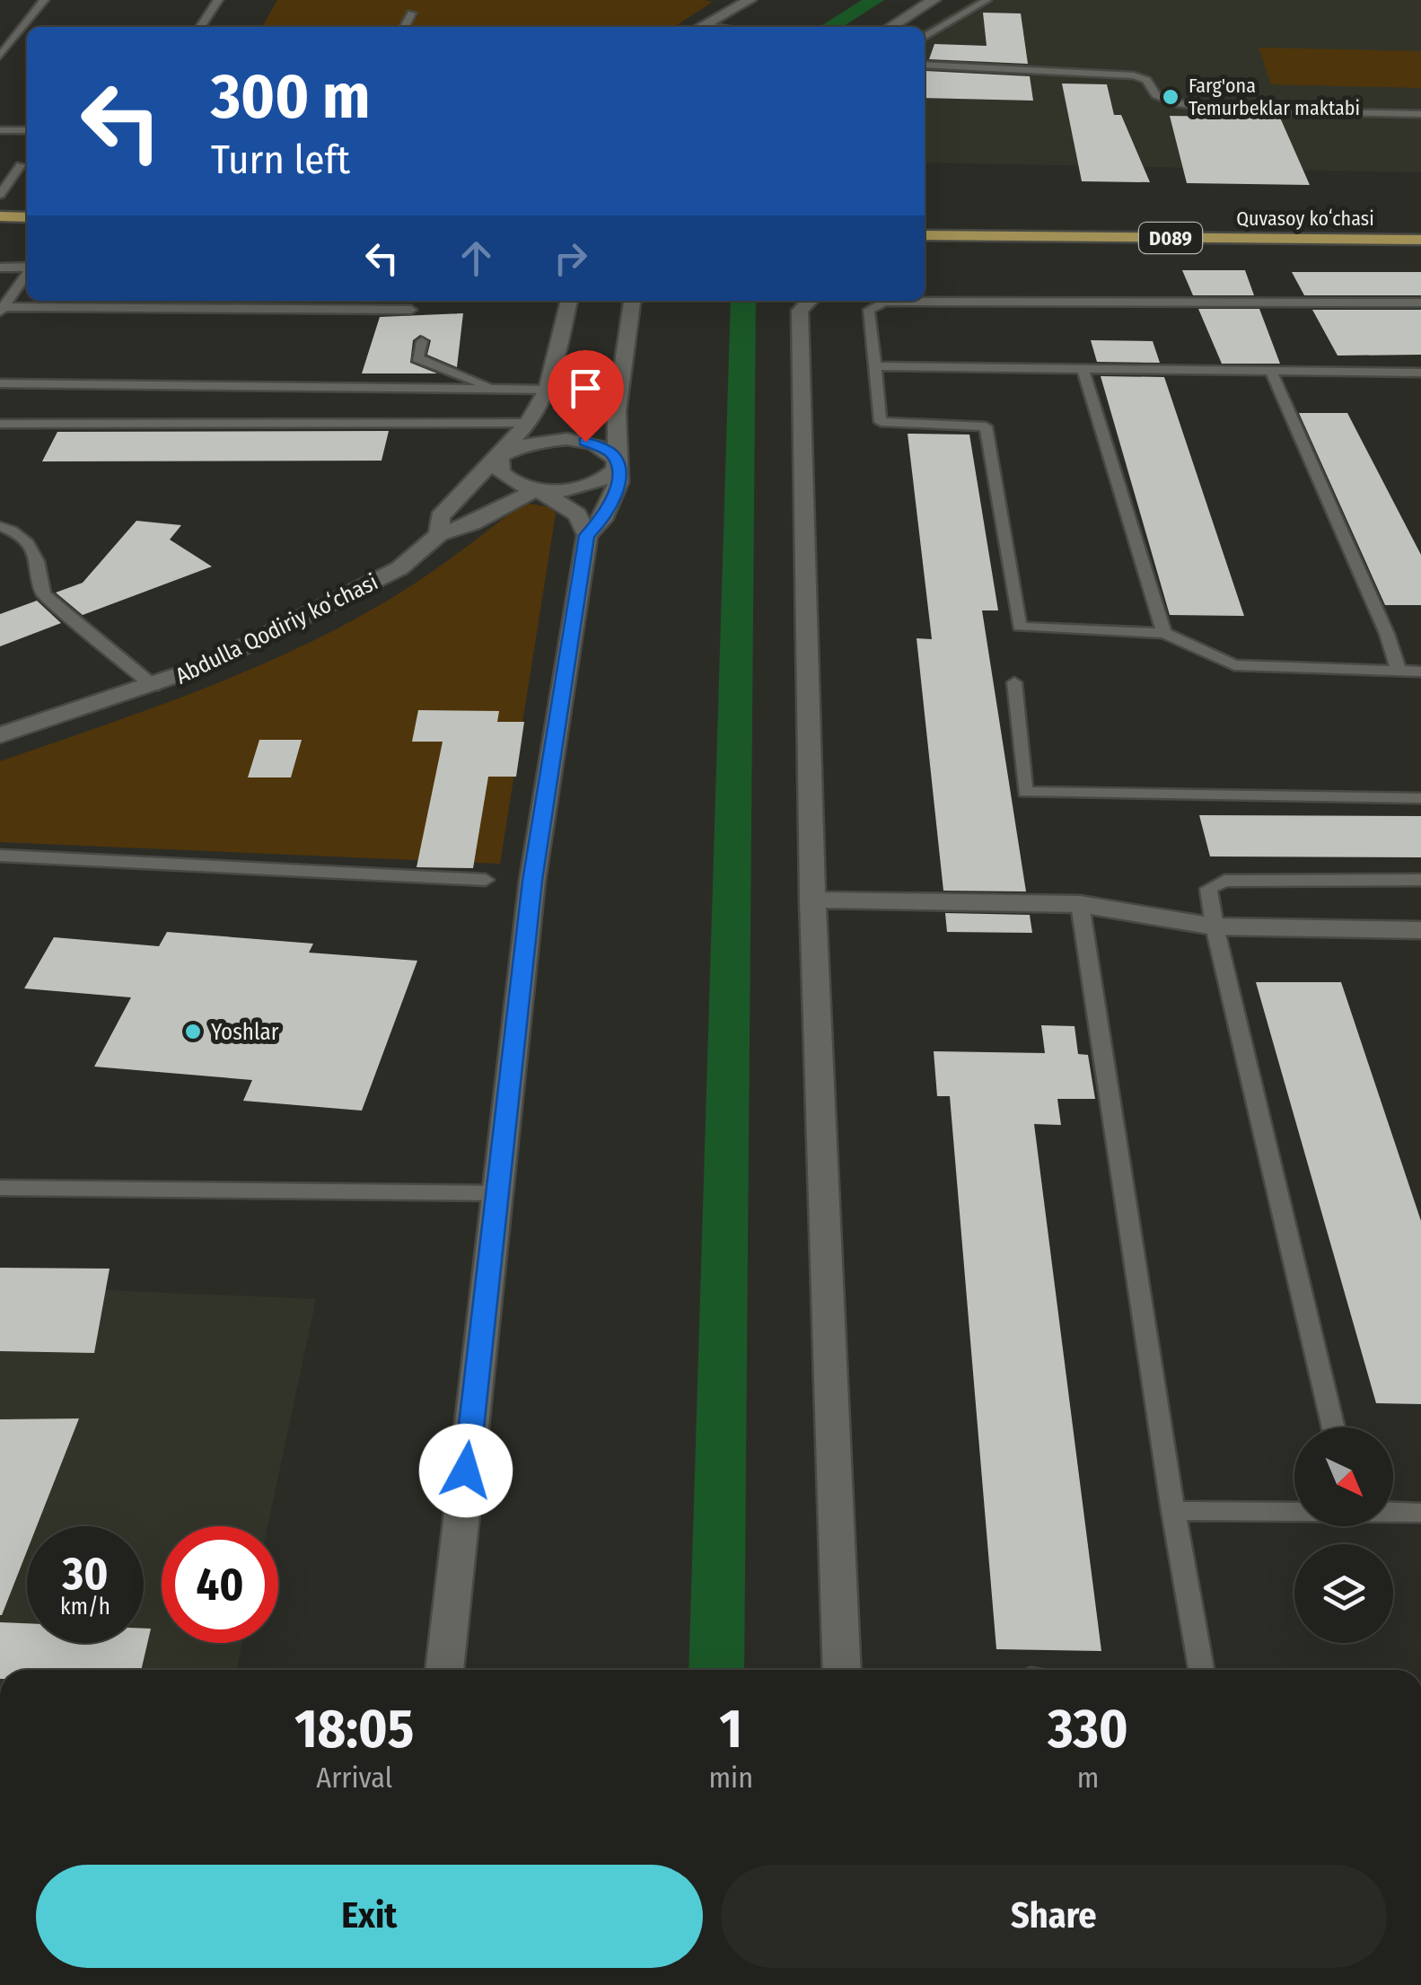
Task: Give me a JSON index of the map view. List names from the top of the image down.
{
  "streets": {
    "main road": ["Quvasoy koʻchasi", "D089"],
    "street": ["Abdulla Qodiriy koʻchasi"]
  },
  "places": ["Farg'ona Temurbeklar maktabi", "Yoshlar"],
  "north": "bottom right",
  "page": {
    "turn": ["300 m", "Turn left"],
    "speed": "30 km/h",
    "limit": "40",
    "eta": [
      "18:05",
      "Arrival",
      "1",
      "min",
      "330",
      "m"
    ],
    "buttons": ["Exit", "Share"]
  }
}
